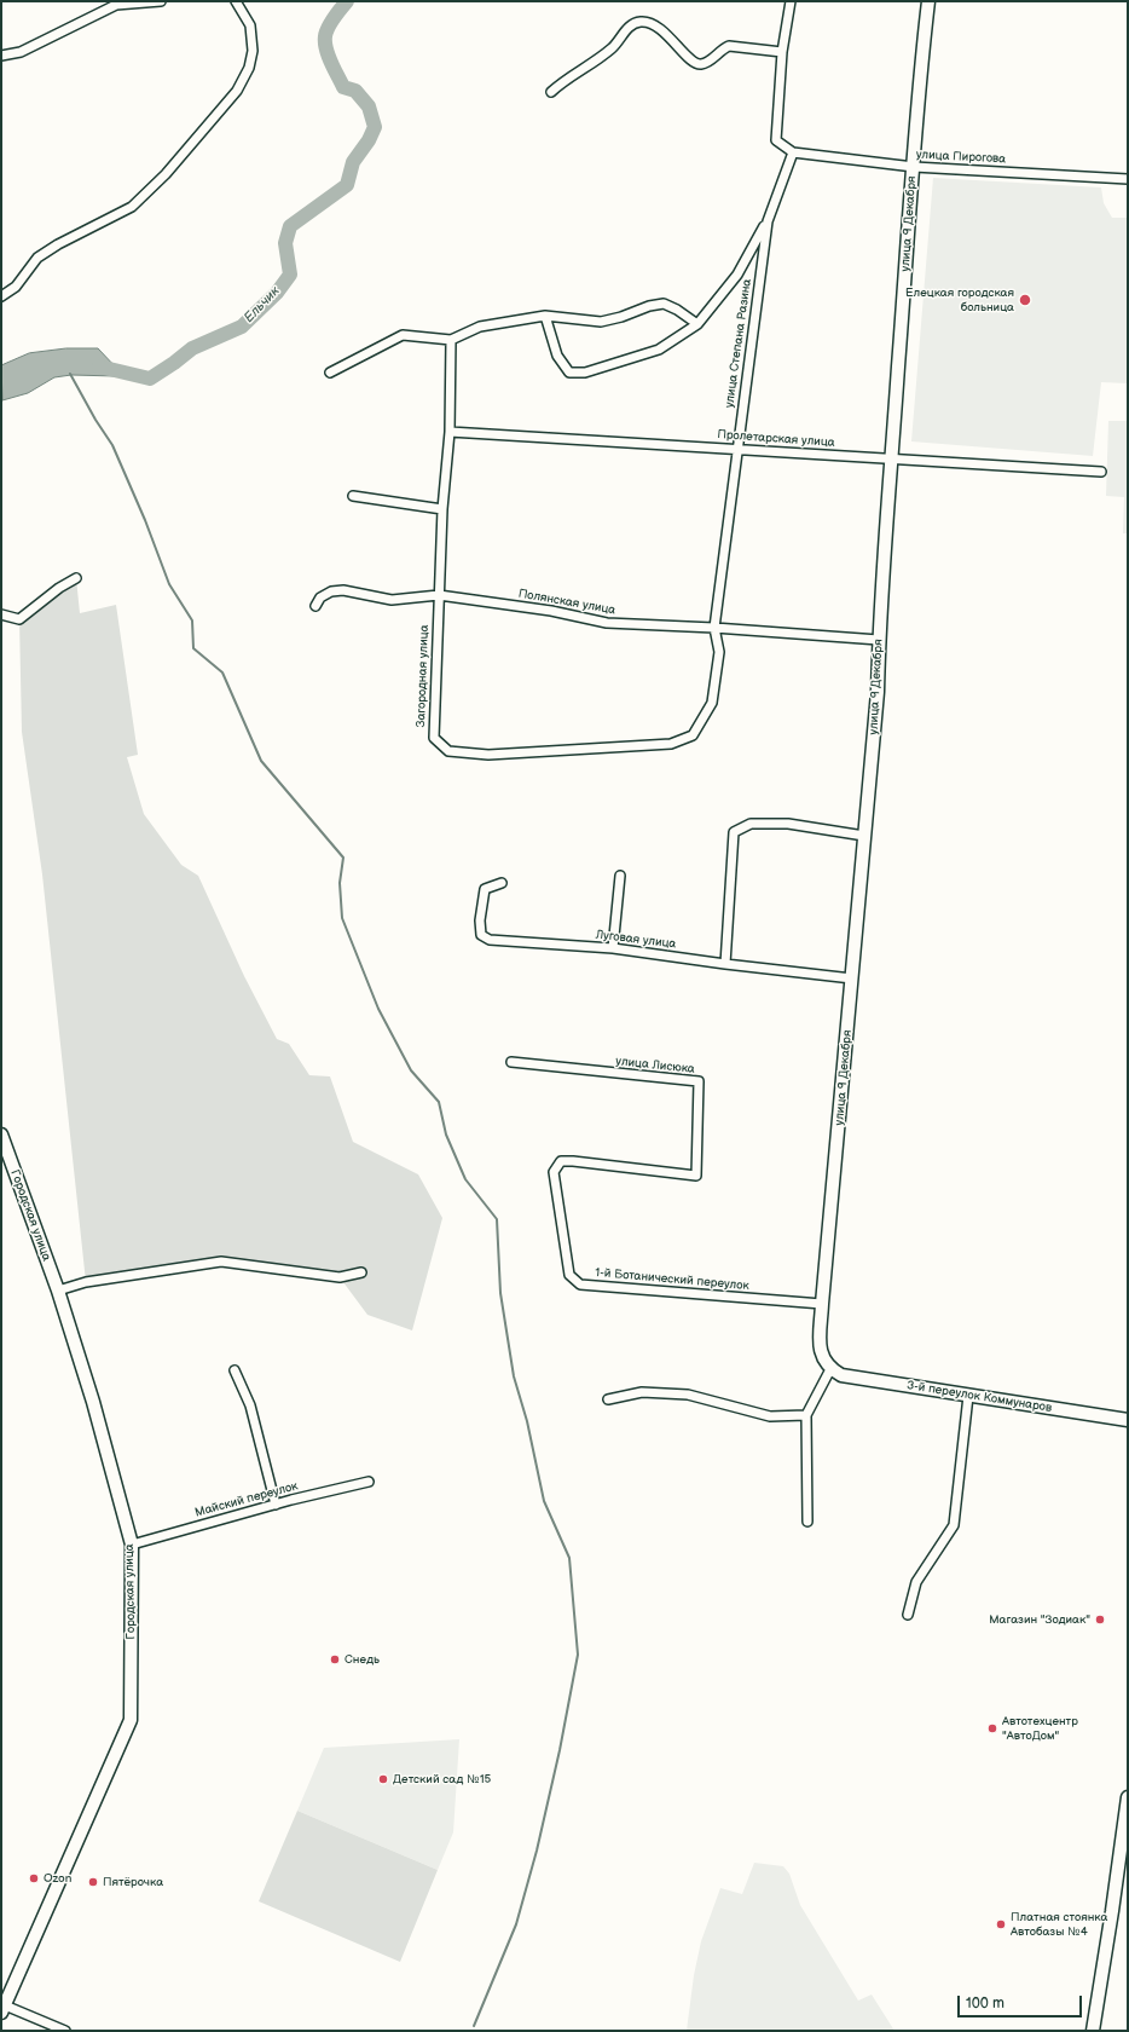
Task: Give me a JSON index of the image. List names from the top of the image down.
{
  "streets": {
    "street": [
      "улица Пирогова",
      "улица 9 Декабря",
      "улица Степана Разина",
      "Пролетарская улица",
      "Полянская улица",
      "Загородная улица",
      "Луговая улица",
      "улица Лисюка",
      "Городская улица",
      "1-й Ботанический переулок",
      "3-й переулок Коммунаров",
      "Майский переулок"
    ]
  },
  "crossings": [
    ["улица Пирогова", "улица 9 Декабря"],
    ["улица Пирогова", "улица Степана Разина"],
    ["улица 9 Декабря", "Пролетарская улица"],
    ["улица 9 Декабря", "Полянская улица"],
    ["улица 9 Декабря", "Луговая улица"],
    ["улица 9 Декабря", "1-й Ботанический переулок"],
    ["улица 9 Декабря", "3-й переулок Коммунаров"],
    ["улица Степана Разина", "Пролетарская улица"],
    ["улица Степана Разина", "Полянская улица"],
    ["улица Степана Разина", "Загородная улица"],
    ["Пролетарская улица", "Загородная улица"],
    ["Полянская улица", "Загородная улица"],
    ["улица Лисюка", "1-й Ботанический переулок"],
    ["Городская улица", "Майский переулок"]
  ],
  "water": ["Ельчик"],
  "places": [
    "Елецкая городская больница",
    "Магазин \"Зодиак\"",
    "Снедь",
    "Автотехцентр \"АвтоДом\"",
    "Детский сад №15",
    "Ozon",
    "Пятёрочка",
    "Платная стоянка Автобазы №4"
  ],
  "scale_bar": "100 m"
}
